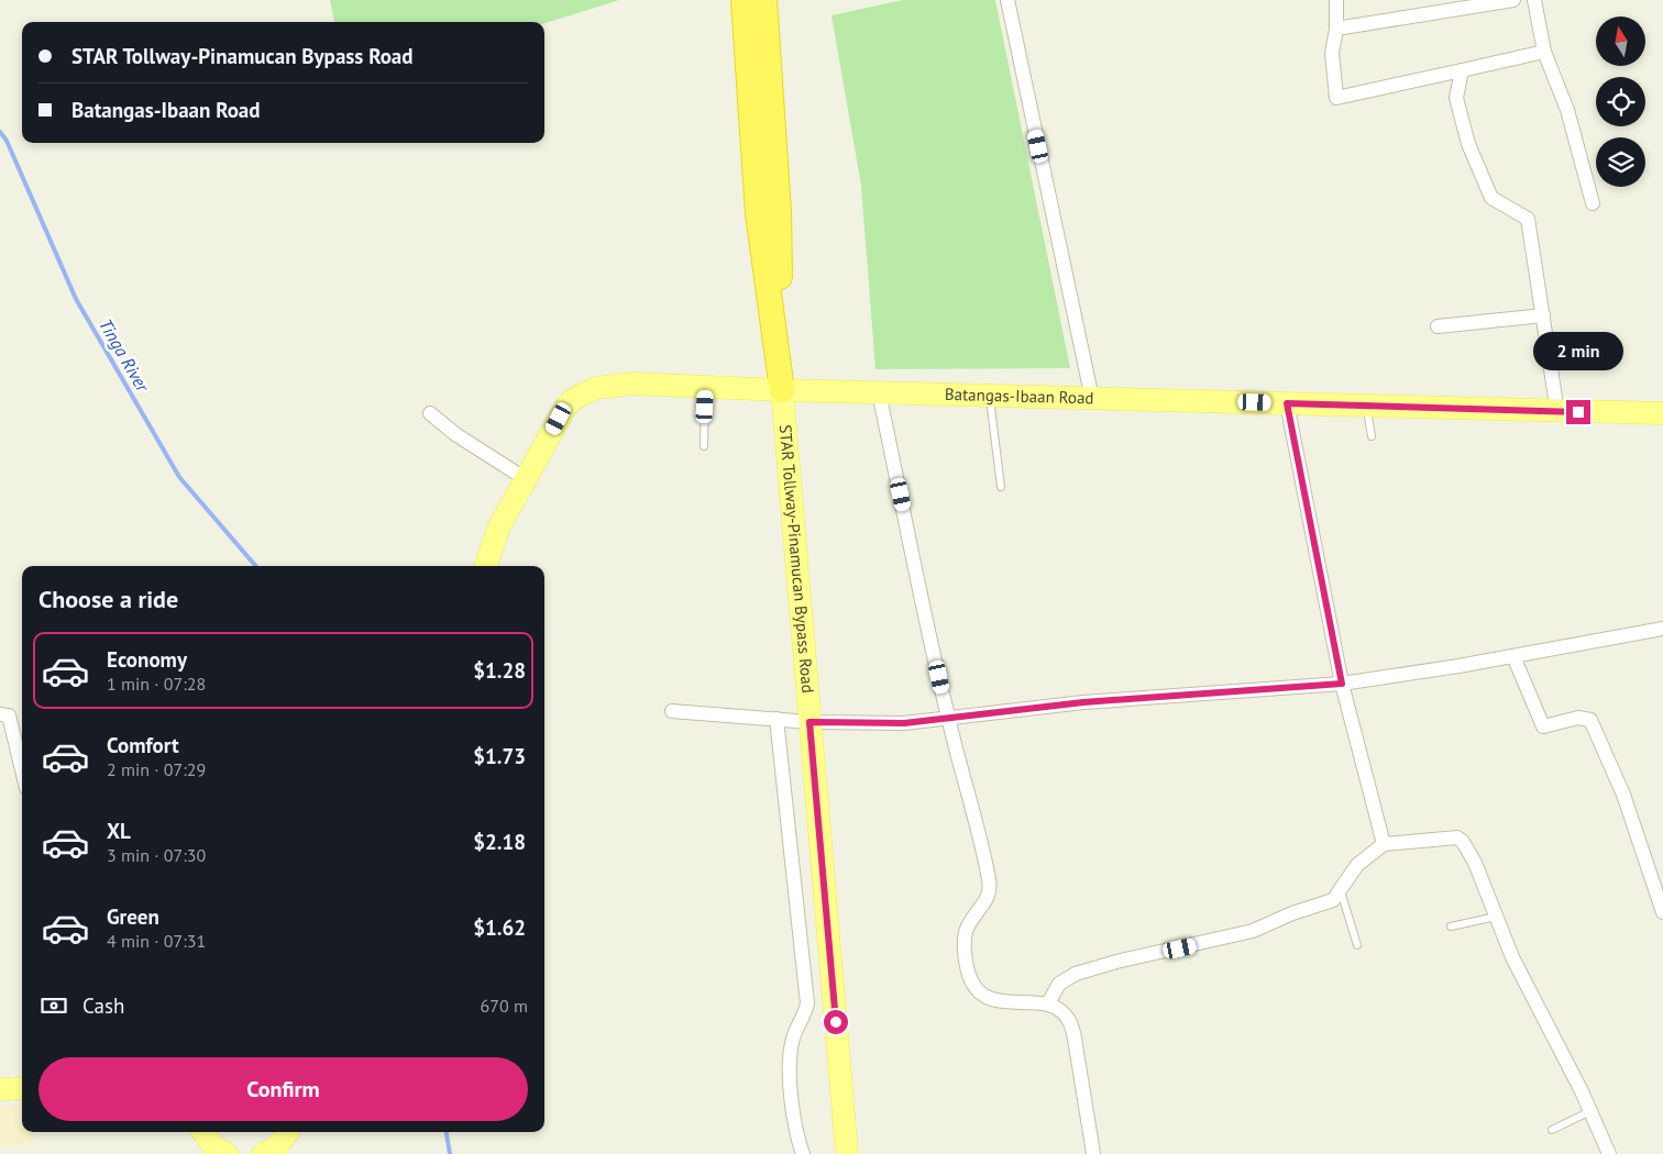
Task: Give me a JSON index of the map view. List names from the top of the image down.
{
  "streets": {
    "main road": ["Batangas-Ibaan Road", "STAR Tollway-Pinamucan Bypass Road"]
  },
  "crossings": [
    ["Batangas-Ibaan Road", "STAR Tollway-Pinamucan Bypass Road"]
  ],
  "water": ["Tinga River"],
  "north": "top",
  "page": {
    "banner": ["STAR Tollway-Pinamucan Bypass Road", "Batangas-Ibaan Road"],
    "bubble": "2 min",
    "heading": "Choose a ride",
    "list": [
      {
        "name": "Economy",
        "note": "1 min · 07:28",
        "value": "$1.28"
      },
      {
        "name": "Comfort",
        "note": "2 min · 07:29",
        "value": "$1.73"
      },
      {
        "name": "XL",
        "note": "3 min · 07:30",
        "value": "$2.18"
      },
      {
        "name": "Green",
        "note": "4 min · 07:31",
        "value": "$1.62"
      }
    ],
    "pay": ["Cash", "670 m"],
    "buttons": "Confirm"
  }
}
